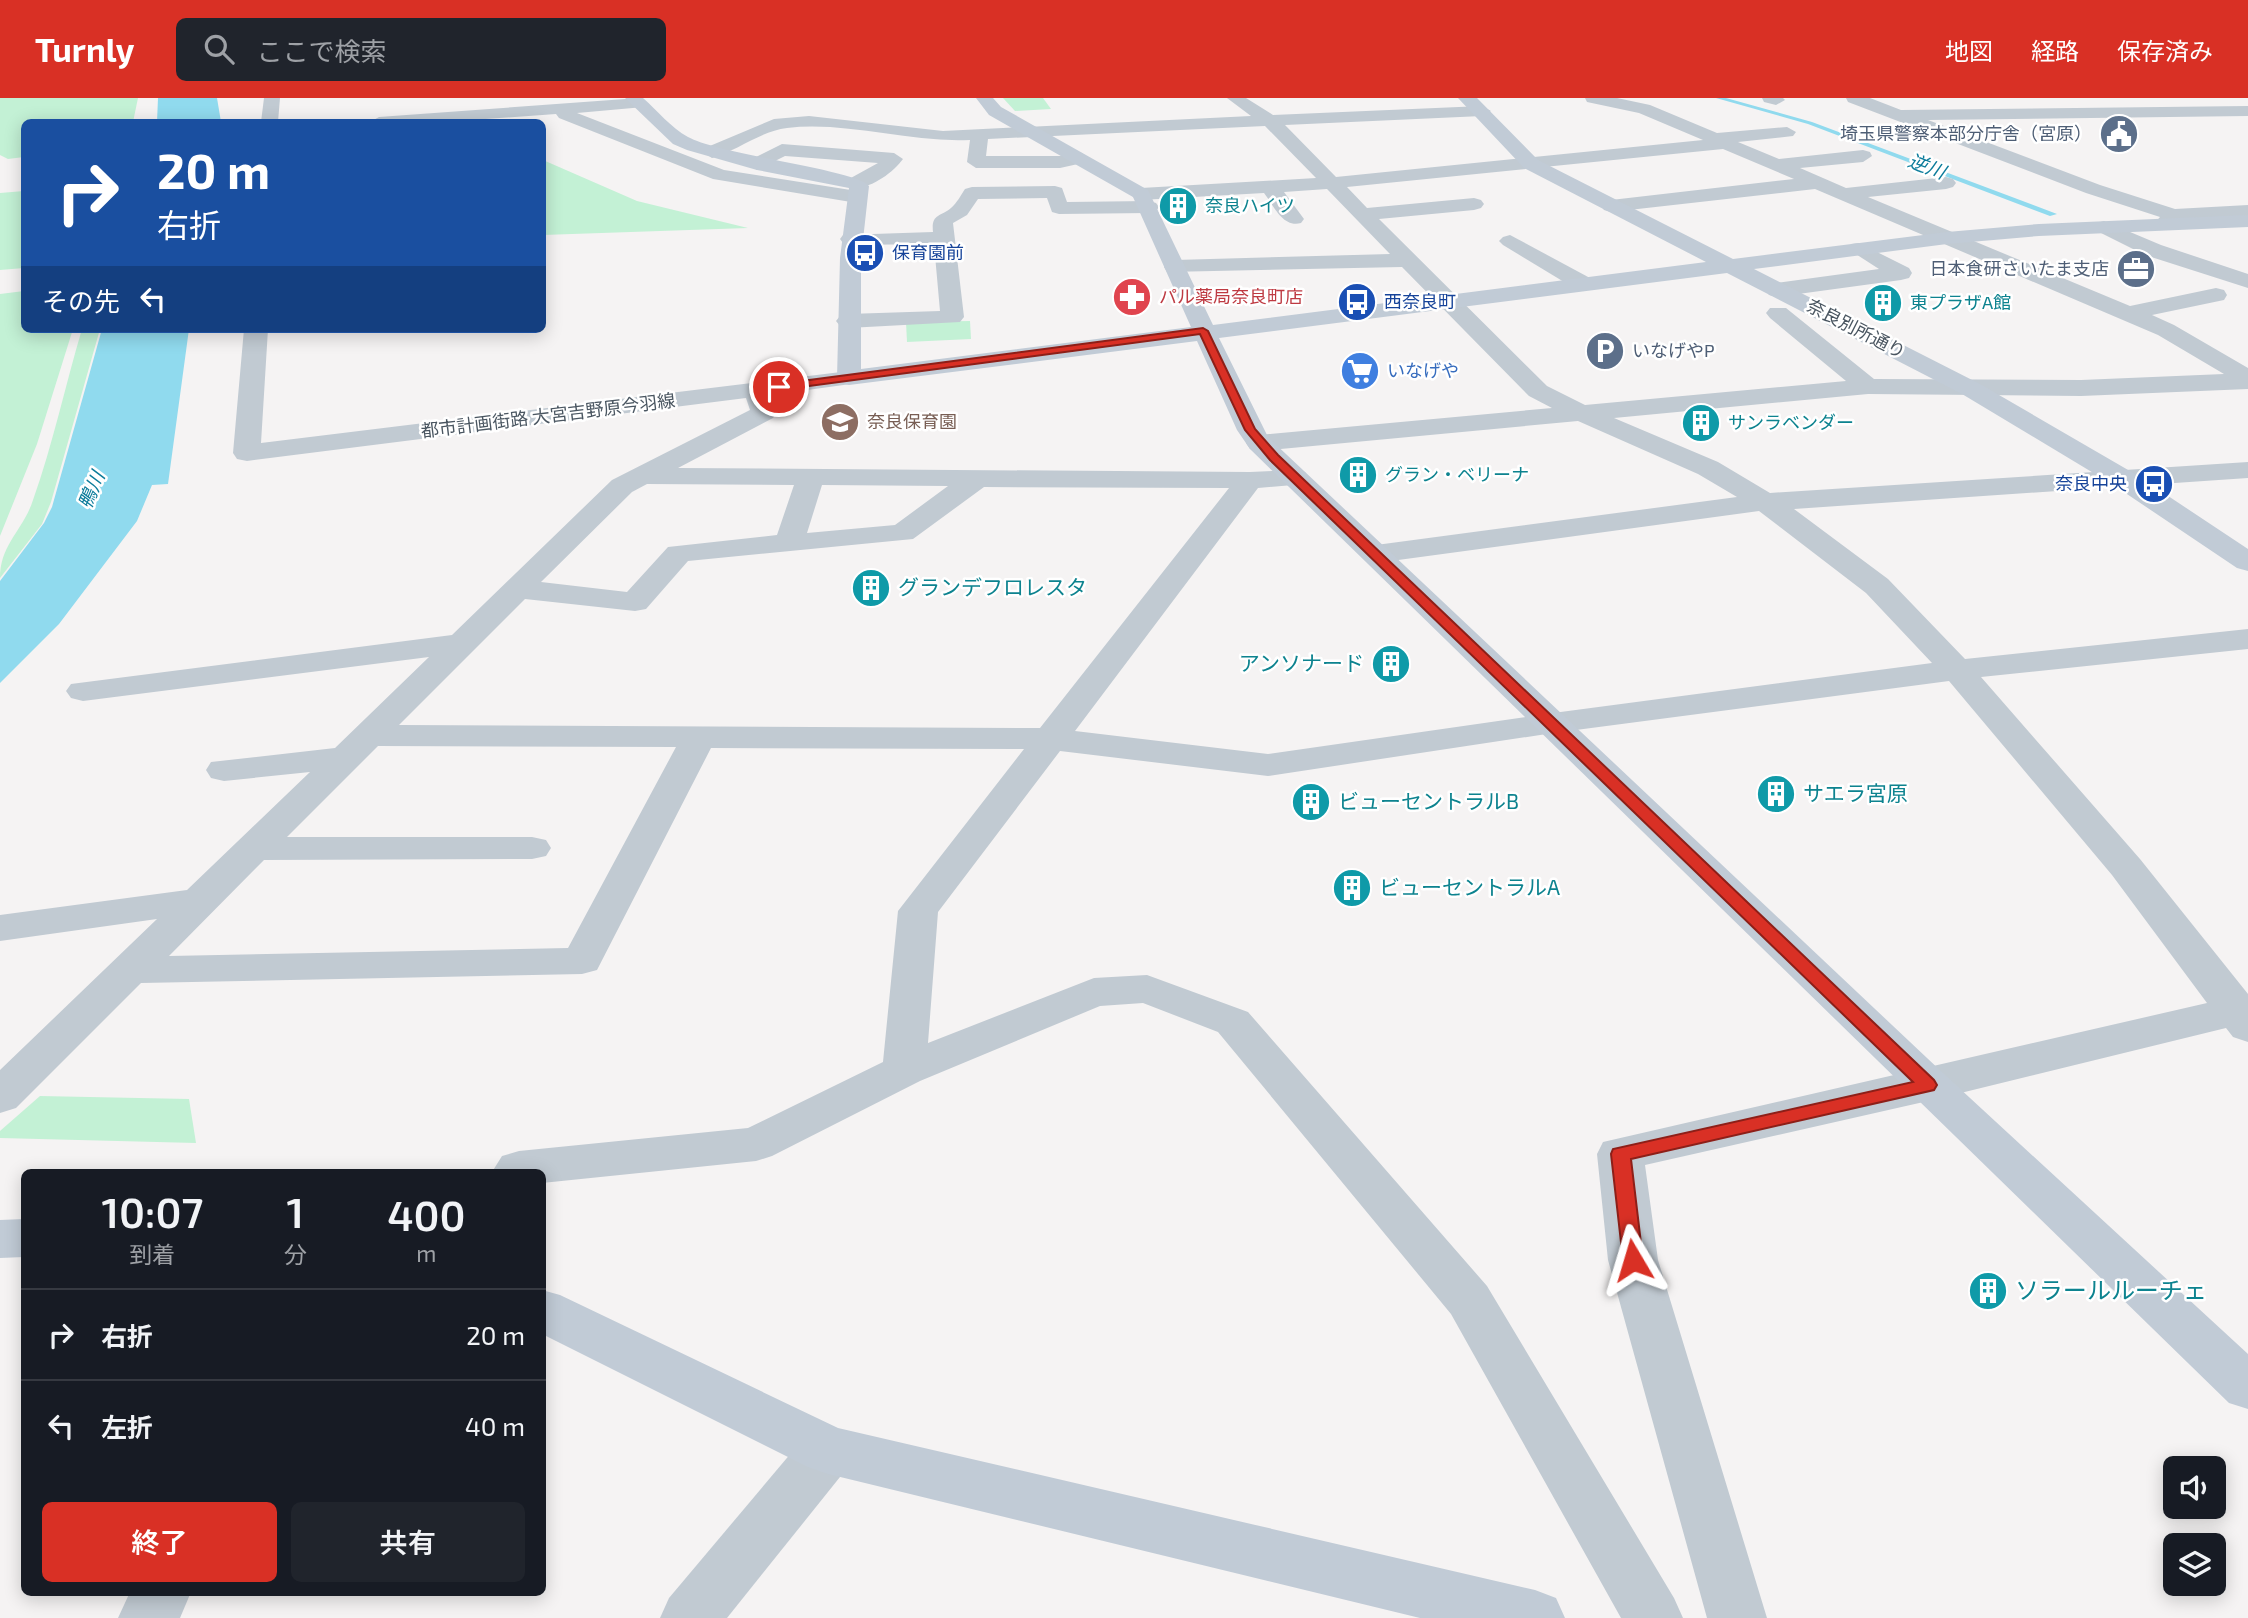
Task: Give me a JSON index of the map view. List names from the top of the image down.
{
  "streets": {
    "street": ["奈良別所通り", "都市計画街路 大宮吉野原今羽線"]
  },
  "water": ["逆川", "鴨川"],
  "places": {
    "public building": ["埼玉県警察本部分庁舎（宮原）"],
    "building": [
      "奈良ハイツ",
      "東プラザA館",
      "サンラベンダー",
      "グラン・ベリーナ",
      "グランデフロレスタ",
      "アンソナード",
      "サエラ宮原",
      "ビューセントラルB",
      "ビューセントラルA",
      "ソラールルーチェ"
    ],
    "bus stop": ["保育園前", "西奈良町", "奈良中央"],
    "office": ["日本食研さいたま支店"],
    "pharmacy": ["パル薬局奈良町店"],
    "parking": ["いなげやP"],
    "supermarket": ["いなげや"],
    "school or university": ["奈良保育園"]
  },
  "page": {
    "header": "Turnly",
    "search": "ここで検索",
    "nav": ["地図", "経路", "保存済み"],
    "turn": ["20 m", "右折"],
    "then": "その先",
    "eta": [
      "10:07",
      "到着",
      "1",
      "分",
      "400",
      "m"
    ],
    "list": [
      {
        "name": "右折",
        "value": "20 m"
      },
      {
        "name": "左折",
        "value": "40 m"
      }
    ],
    "buttons": ["終了", "共有"]
  }
}
